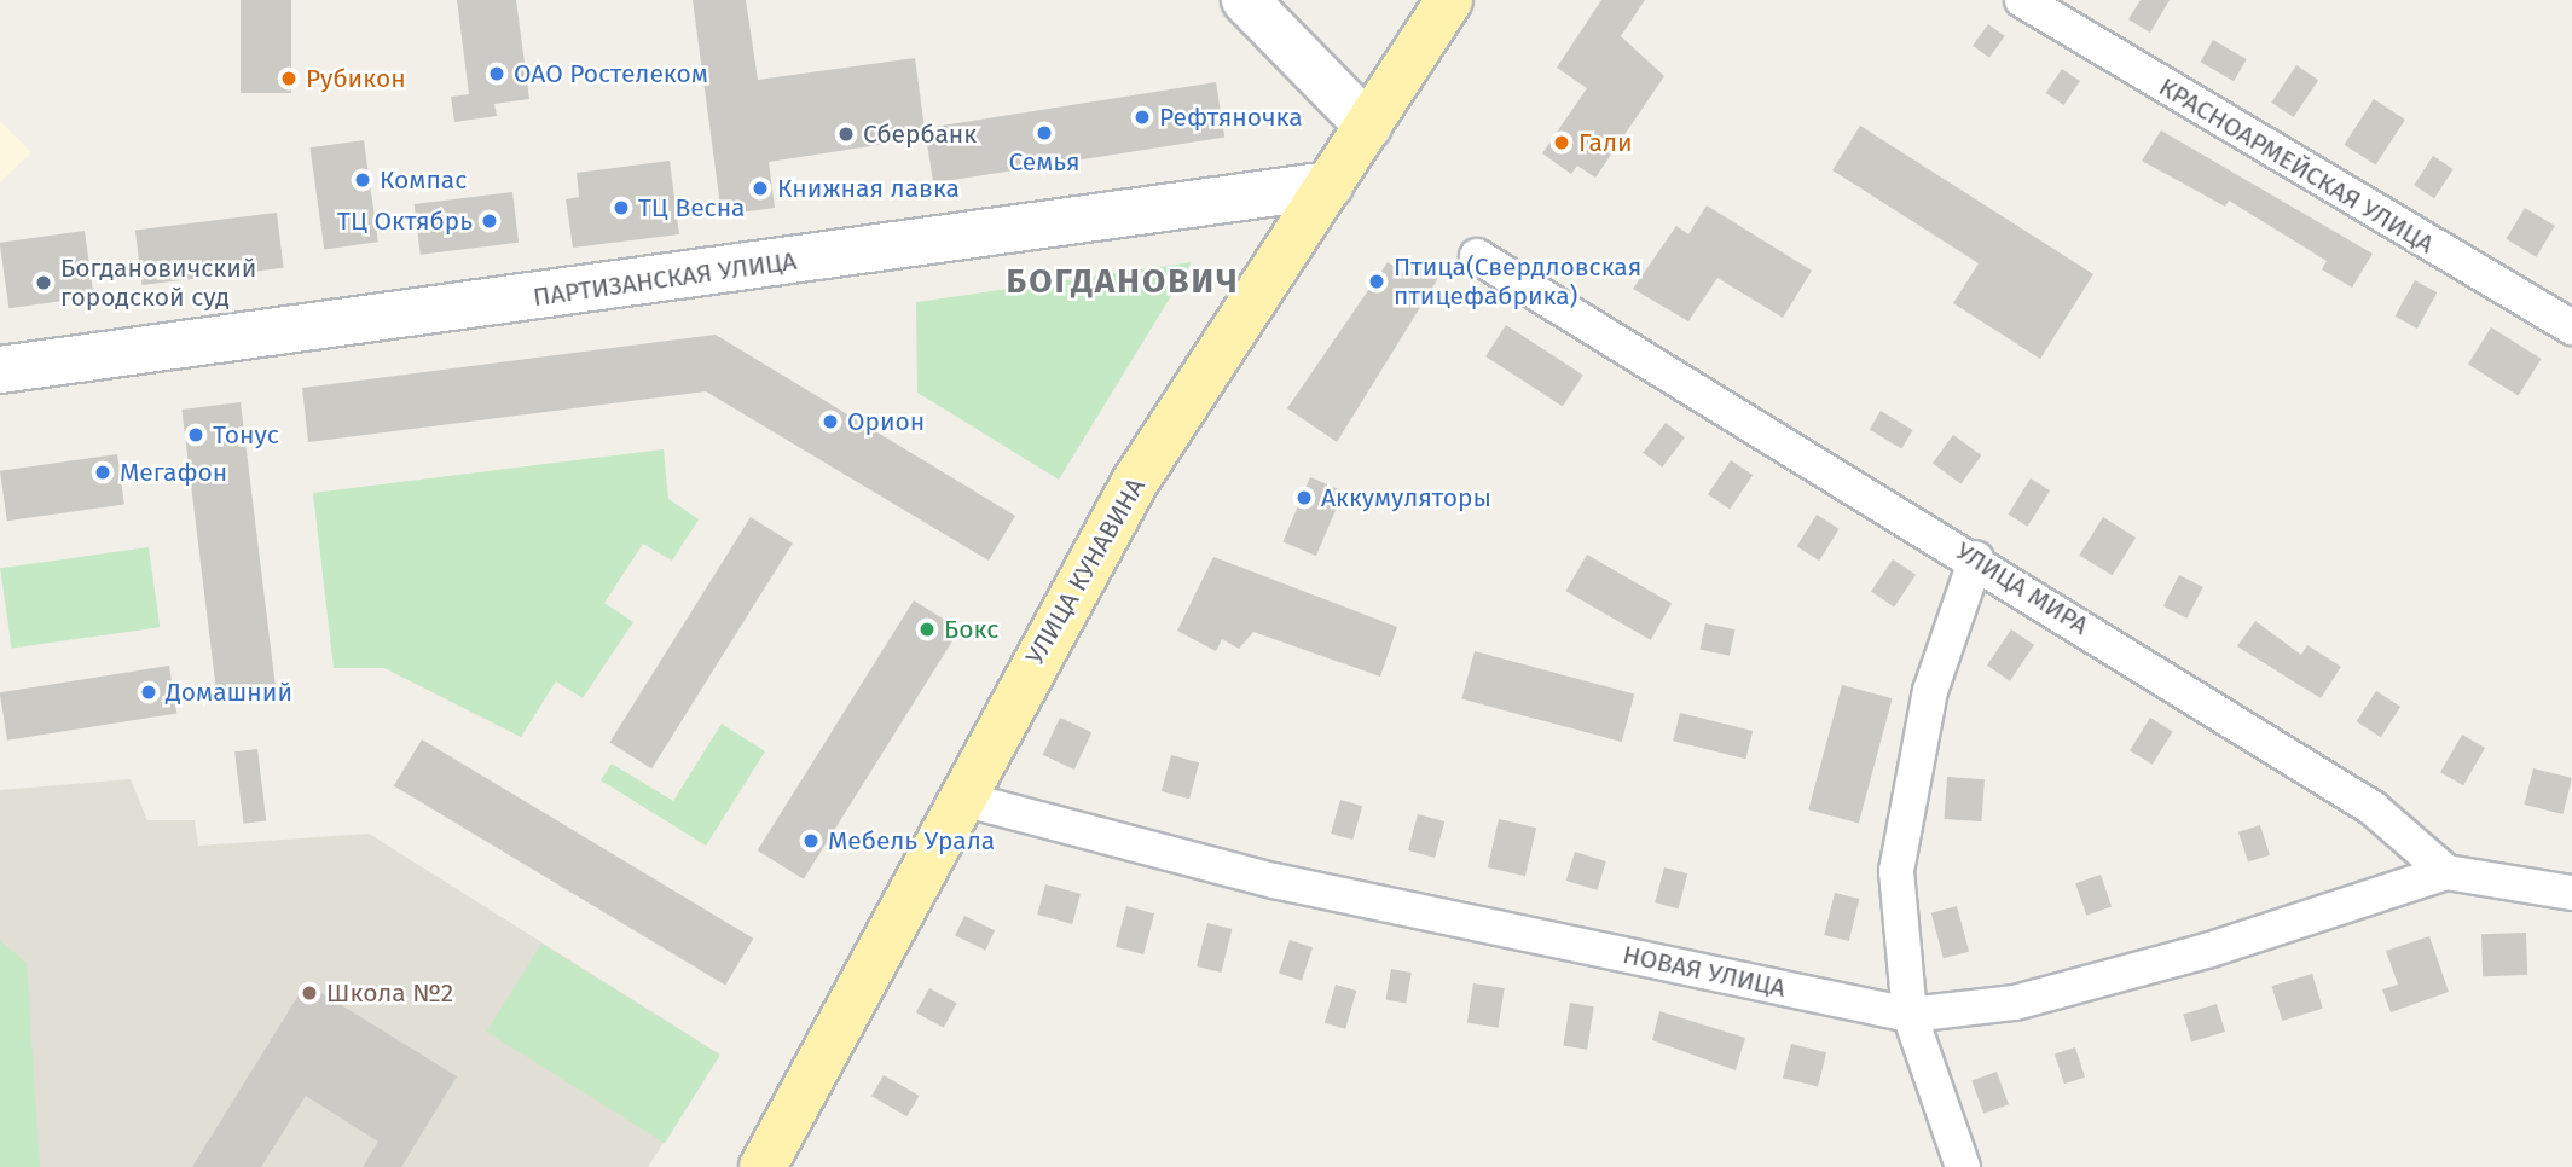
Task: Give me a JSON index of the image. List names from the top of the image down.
{
  "streets": {
    "main road": ["УЛИЦА КУНАВИНА"],
    "street": [
      "КРАСНОАРМЕЙСКАЯ УЛИЦА",
      "ПАРТИЗАНСКАЯ УЛИЦА",
      "УЛИЦА МИРА",
      "НОВАЯ УЛИЦА"
    ]
  },
  "crossings": [
    ["ПАРТИЗАНСКАЯ УЛИЦА", "УЛИЦА КУНАВИНА"],
    ["УЛИЦА КУНАВИНА", "НОВАЯ УЛИЦА"],
    ["УЛИЦА МИРА", "НОВАЯ УЛИЦА"]
  ],
  "districts": ["БОГДАНОВИЧ"],
  "places": [
    "ОАО Ростелеком",
    "Рубикон",
    "Рефтяночка",
    "Семья",
    "Сбербанк",
    "Гали",
    "Компас",
    "Книжная лавка",
    "ТЦ Весна",
    "ТЦ Октябрь",
    "Птица(Свердловская птицефабрика)",
    "Богдановичский городской суд",
    "Орион",
    "Тонус",
    "Мегафон",
    "Аккумуляторы",
    "Бокс",
    "Домашний",
    "Мебель Урала",
    "Школа №2"
  ]
}
